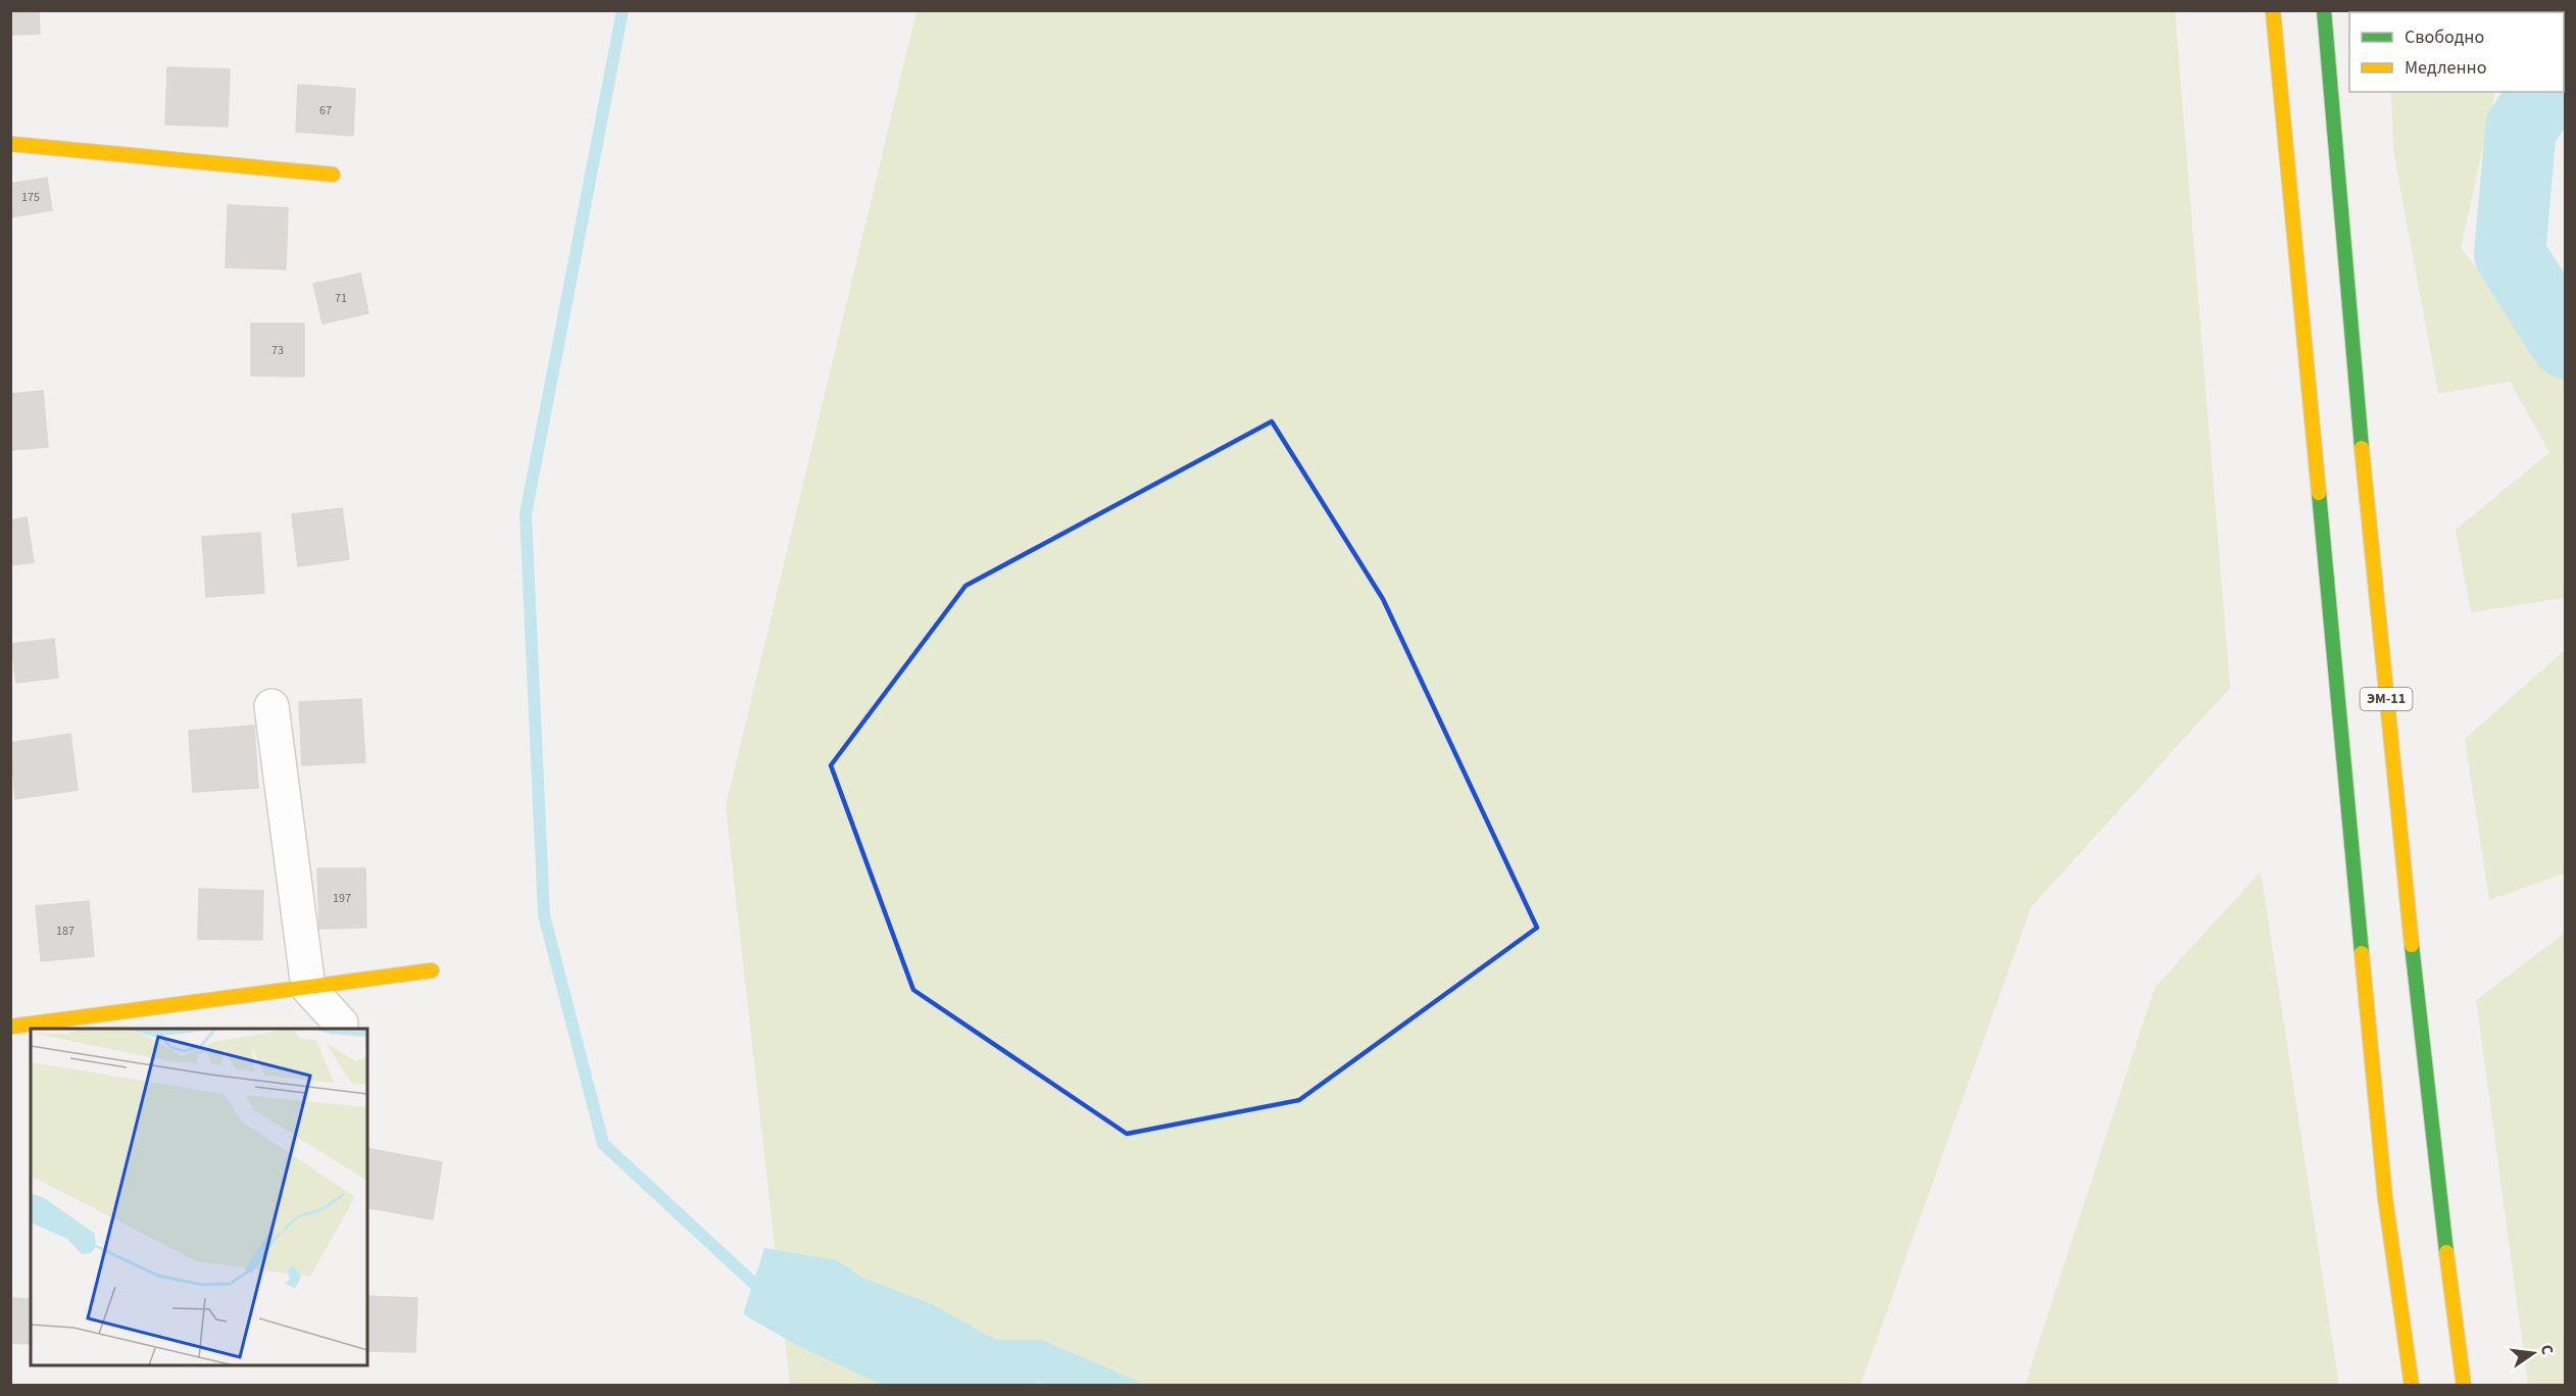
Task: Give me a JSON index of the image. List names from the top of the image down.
{
  "streets": {
    "main road": ["ЭМ-11"]
  },
  "house_numbers": [
    "67",
    "175",
    "71",
    "73",
    "197",
    "187"
  ],
  "legend": ["Свободно", "Медленно"],
  "north": "right"
}
